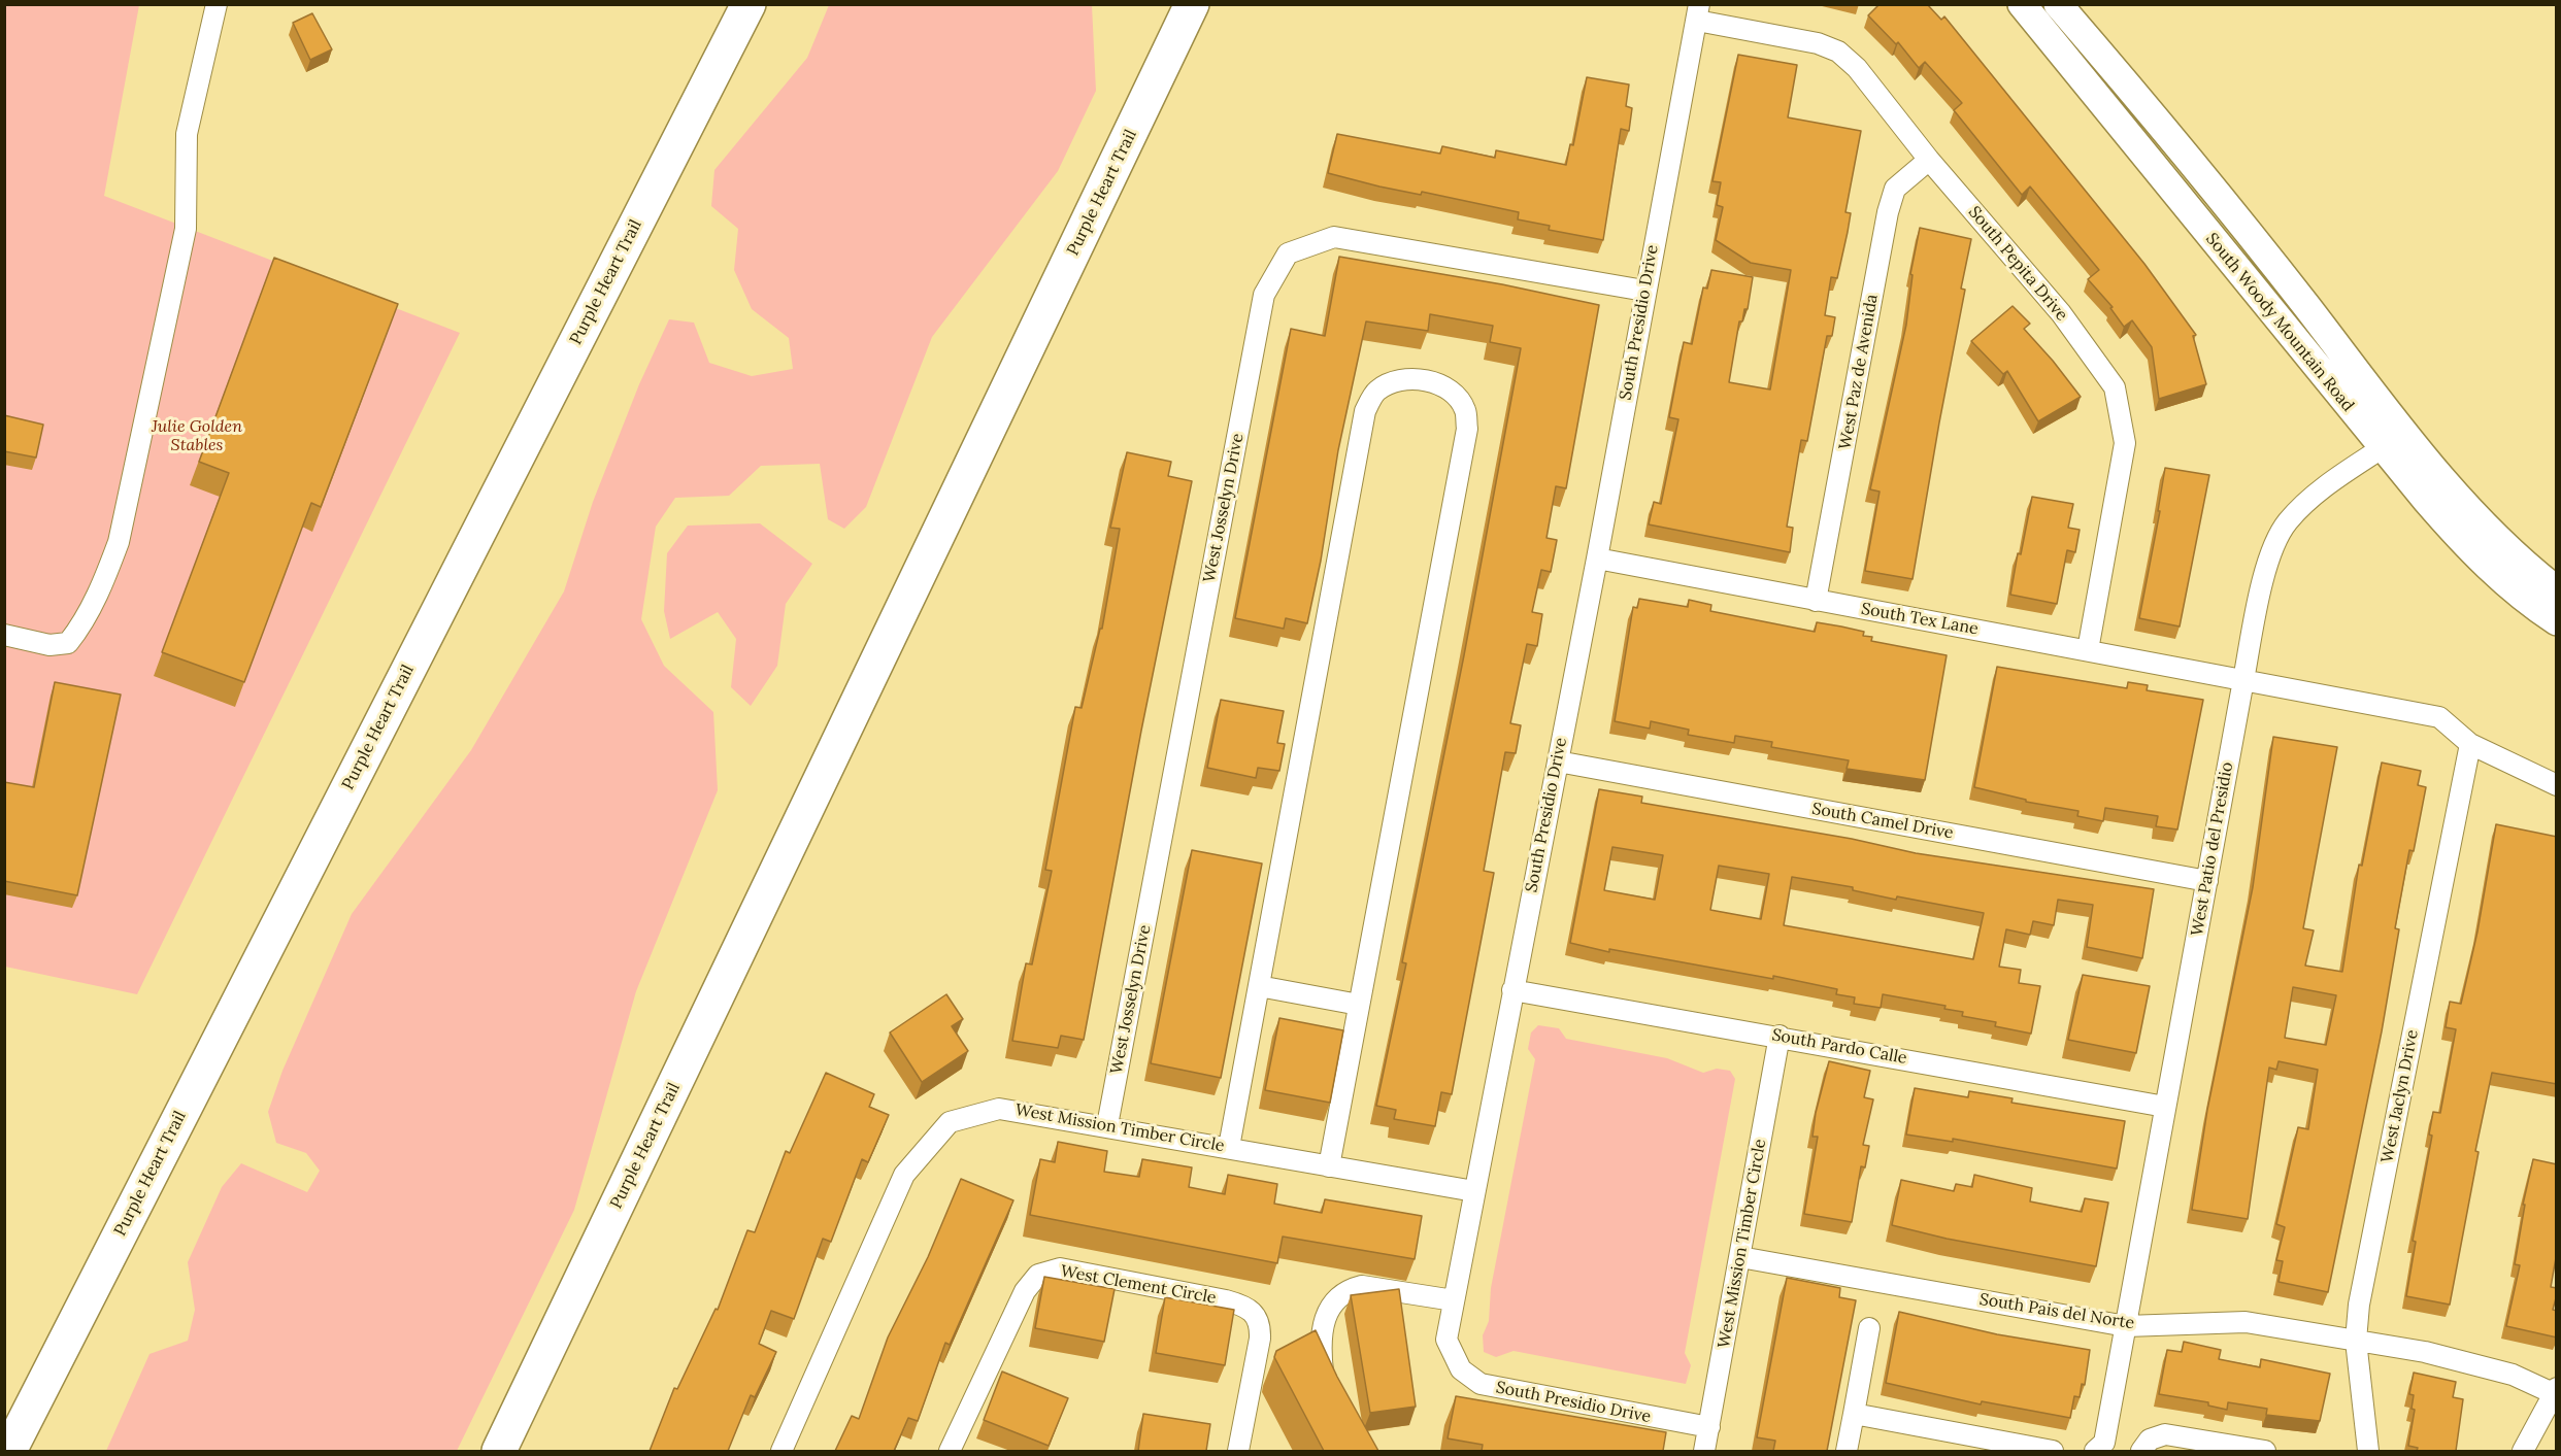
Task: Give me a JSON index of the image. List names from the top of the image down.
{
  "streets": {
    "highway": ["Purple Heart Trail"],
    "street": [
      "South Pepita Drive",
      "South Presidio Drive",
      "South Woody Mountain Road",
      "West Paz de Avenida",
      "West Josselyn Drive",
      "South Tex Lane",
      "South Camel Drive",
      "West Patio del Presidio",
      "South Pardo Calle",
      "West Jaclyn Drive",
      "West Mission Timber Circle",
      "West Clement Circle",
      "South Pais del Norte"
    ]
  },
  "crossings": [
    ["South Pepita Drive", "South Presidio Drive"],
    ["South Pepita Drive", "West Paz de Avenida"],
    ["South Pepita Drive", "South Tex Lane"],
    ["South Presidio Drive", "West Josselyn Drive"],
    ["South Presidio Drive", "South Tex Lane"],
    ["South Presidio Drive", "South Camel Drive"],
    ["South Presidio Drive", "South Pardo Calle"],
    ["South Presidio Drive", "West Mission Timber Circle"],
    ["South Woody Mountain Road", "West Patio del Presidio"],
    ["West Paz de Avenida", "South Tex Lane"],
    ["West Josselyn Drive", "West Mission Timber Circle"],
    ["South Tex Lane", "West Patio del Presidio"],
    ["South Tex Lane", "West Jaclyn Drive"],
    ["South Camel Drive", "West Patio del Presidio"],
    ["West Patio del Presidio", "South Pardo Calle"],
    ["West Patio del Presidio", "South Pais del Norte"],
    ["South Pardo Calle", "West Mission Timber Circle"],
    ["West Jaclyn Drive", "South Pais del Norte"],
    ["West Mission Timber Circle", "South Pais del Norte"]
  ],
  "parks": ["Julie Golden Stables"]
}
